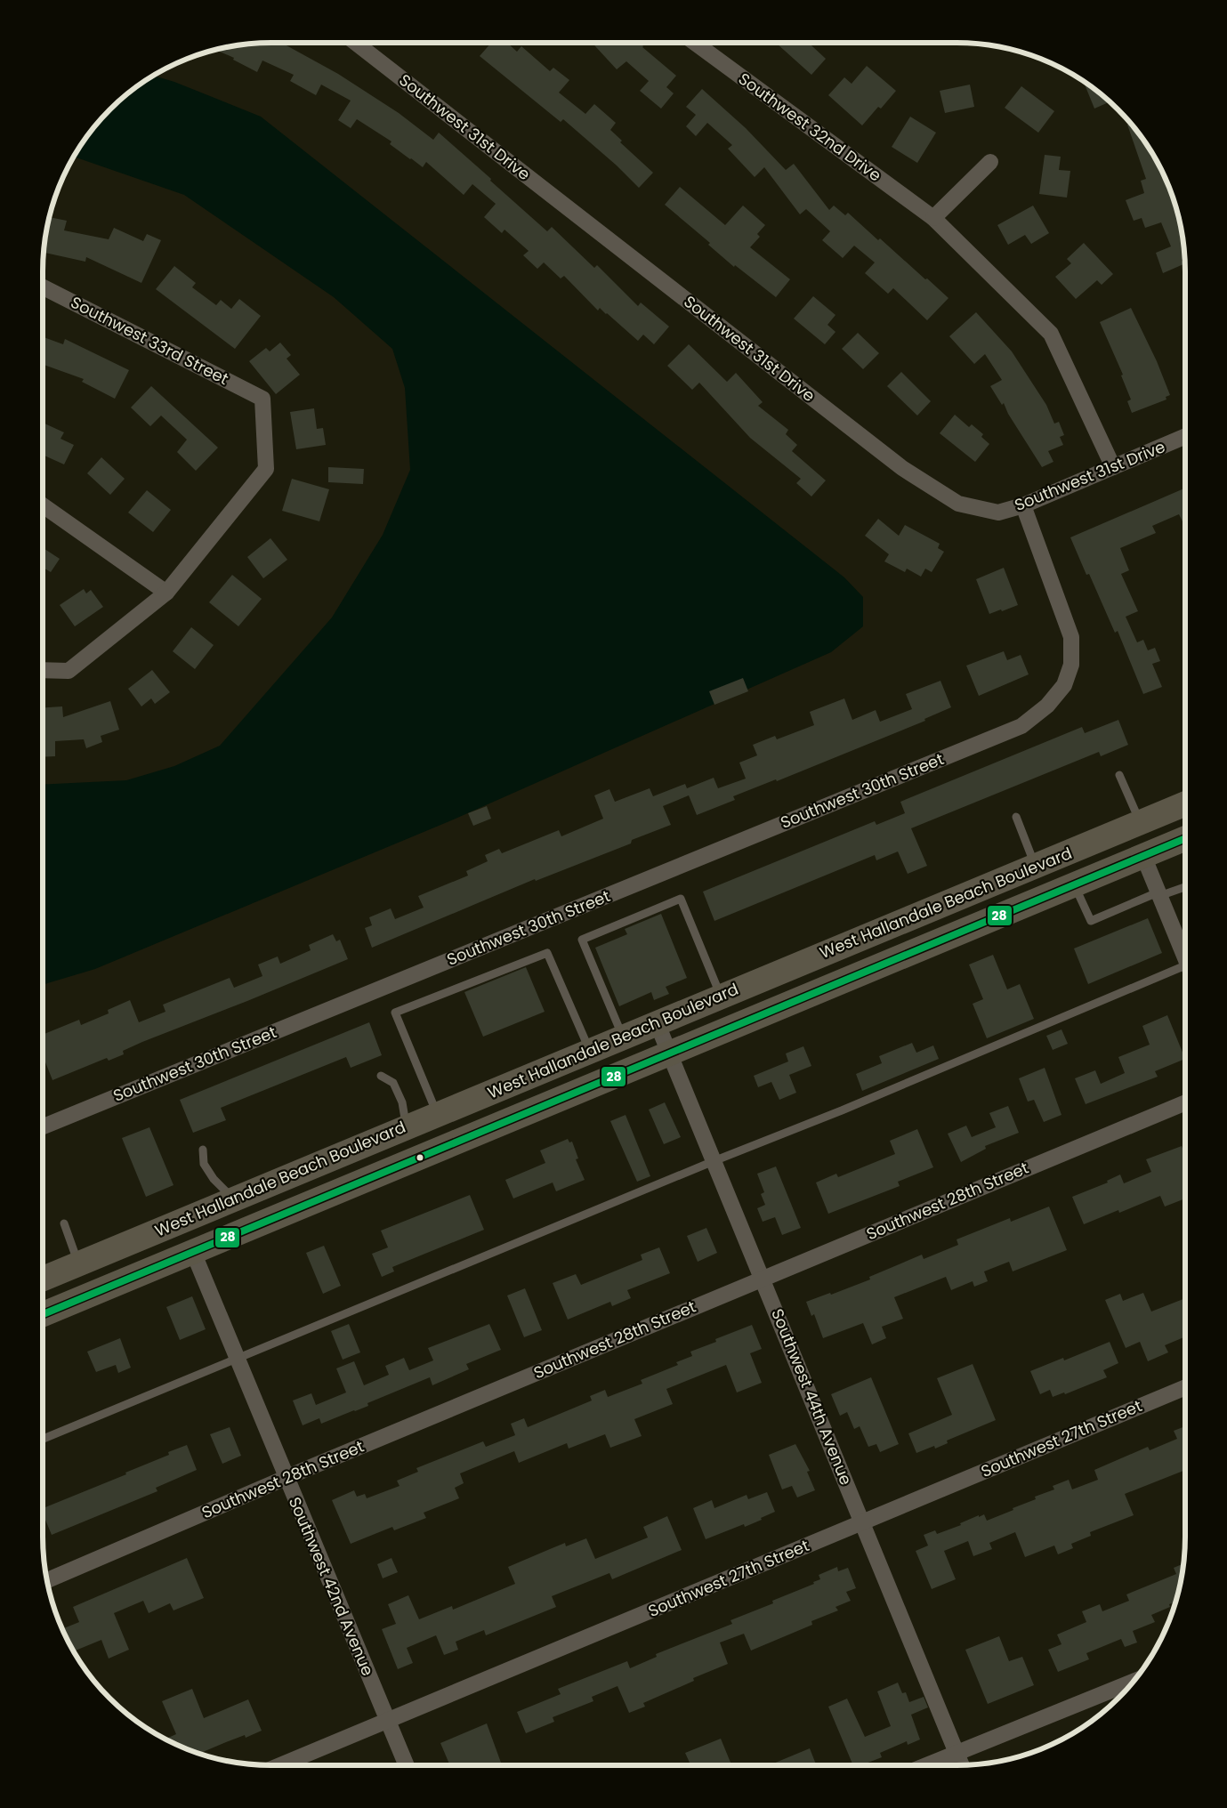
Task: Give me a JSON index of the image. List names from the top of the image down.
{
  "streets": {
    "main road": ["West Hallandale Beach Boulevard"],
    "street": [
      "Southwest 31st Drive",
      "Southwest 32nd Drive",
      "Southwest 33rd Street",
      "Southwest 30th Street",
      "Southwest 28th Street",
      "Southwest 44th Avenue",
      "Southwest 27th Street",
      "Southwest 42nd Avenue"
    ]
  },
  "crossings": [
    ["Southwest 31st Drive", "Southwest 32nd Drive"],
    ["Southwest 31st Drive", "Southwest 30th Street"],
    ["West Hallandale Beach Boulevard", "Southwest 44th Avenue"],
    ["West Hallandale Beach Boulevard", "Southwest 42nd Avenue"],
    ["Southwest 28th Street", "Southwest 44th Avenue"],
    ["Southwest 28th Street", "Southwest 42nd Avenue"],
    ["Southwest 44th Avenue", "Southwest 27th Street"],
    ["Southwest 27th Street", "Southwest 42nd Avenue"]
  ],
  "lines": ["transit line 28"]
}
